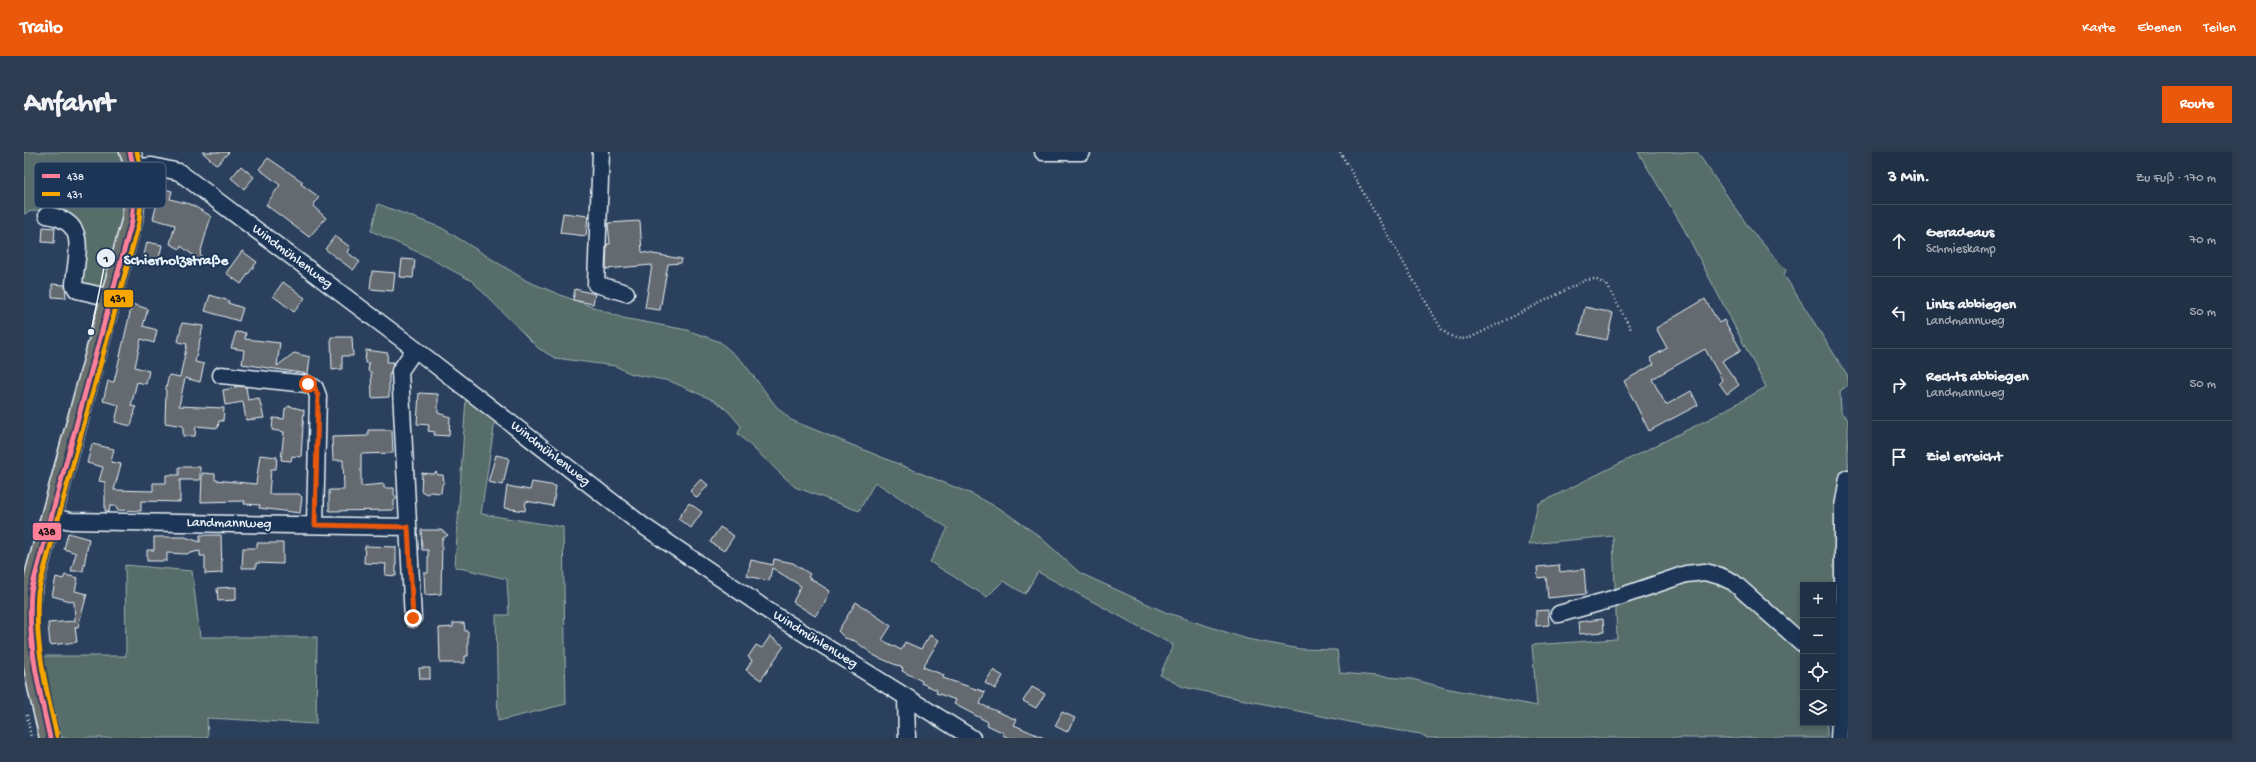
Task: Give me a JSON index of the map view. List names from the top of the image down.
{
  "streets": {
    "street": ["Windmühlenweg", "Landmannweg"]
  },
  "places": ["Schierholzstraße"],
  "lines": ["transit line 438", "transit line 431"],
  "legend": ["438", "431"],
  "page": {
    "header": "Trailo",
    "nav": ["Karte", "Ebenen", "Teilen"],
    "buttons": "Route",
    "title": "Anfahrt",
    "heading": ["3 Min.", "Zu Fuß · 170 m"],
    "list": [
      ["Geradeaus", "Schmieskamp", "70 m"],
      ["Links abbiegen", "Landmannweg", "50 m"],
      ["Rechts abbiegen", "Landmannweg", "50 m"],
      "Ziel erreicht"
    ],
    "map_buttons": ["+", "−"]
  }
}
